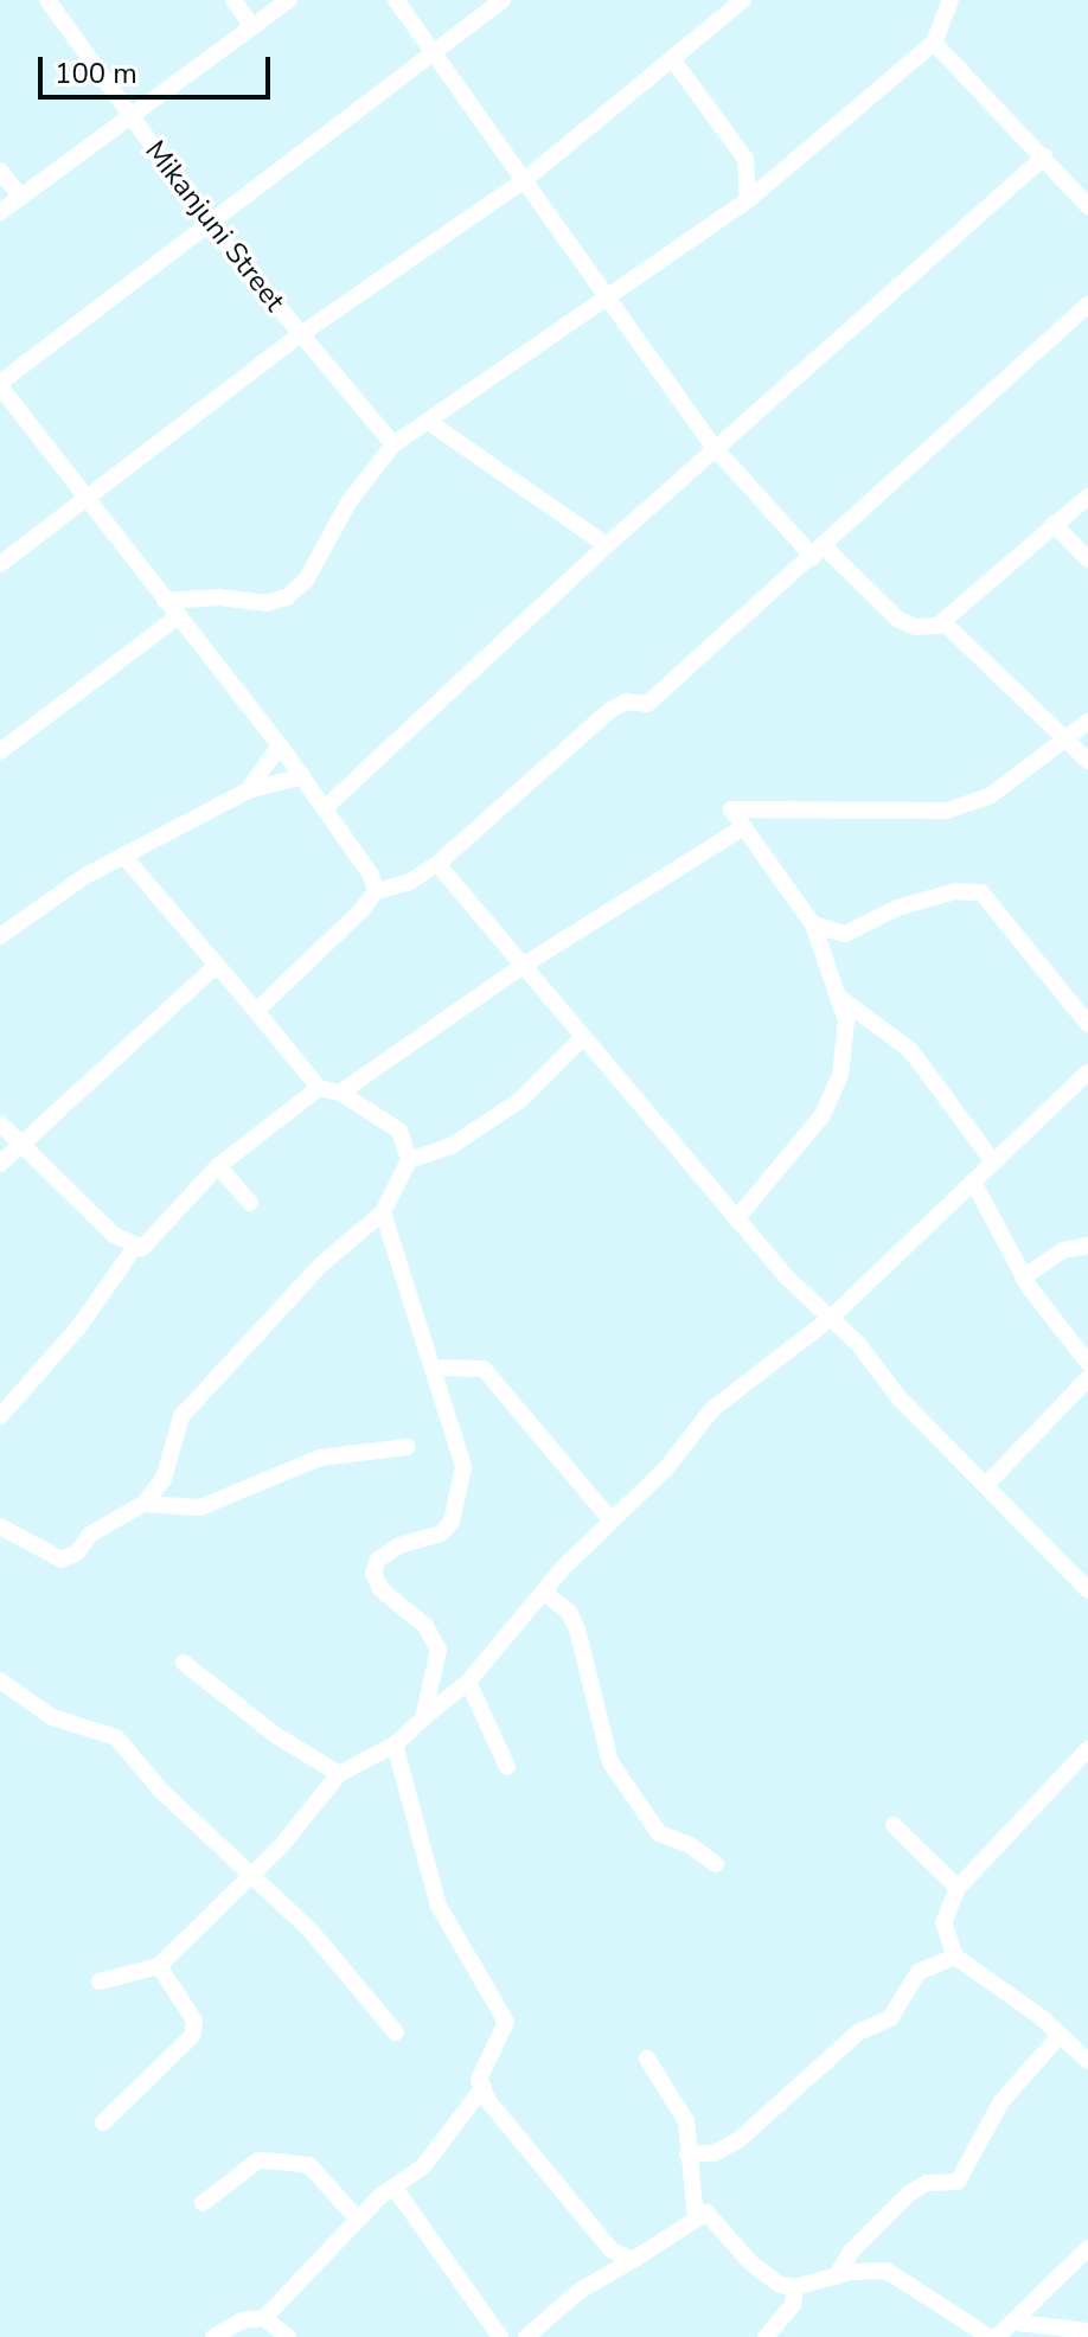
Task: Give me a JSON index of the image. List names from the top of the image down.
{
  "streets": {
    "street": ["Mikanjuni Street"]
  },
  "scale_bar": "100 m"
}
